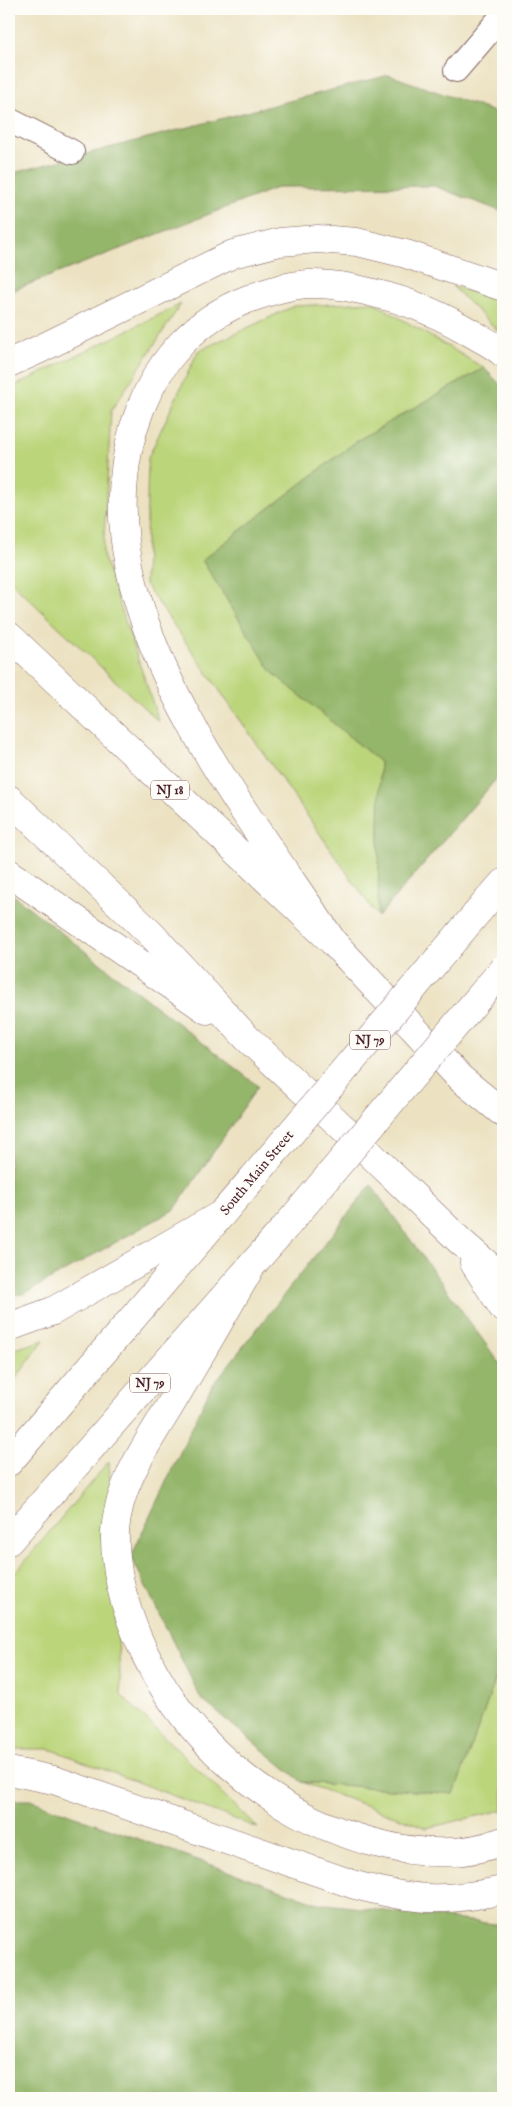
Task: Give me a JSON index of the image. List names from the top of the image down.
{
  "streets": {
    "main road": ["NJ 18", "NJ 79", "South Main Street"]
  }
}
